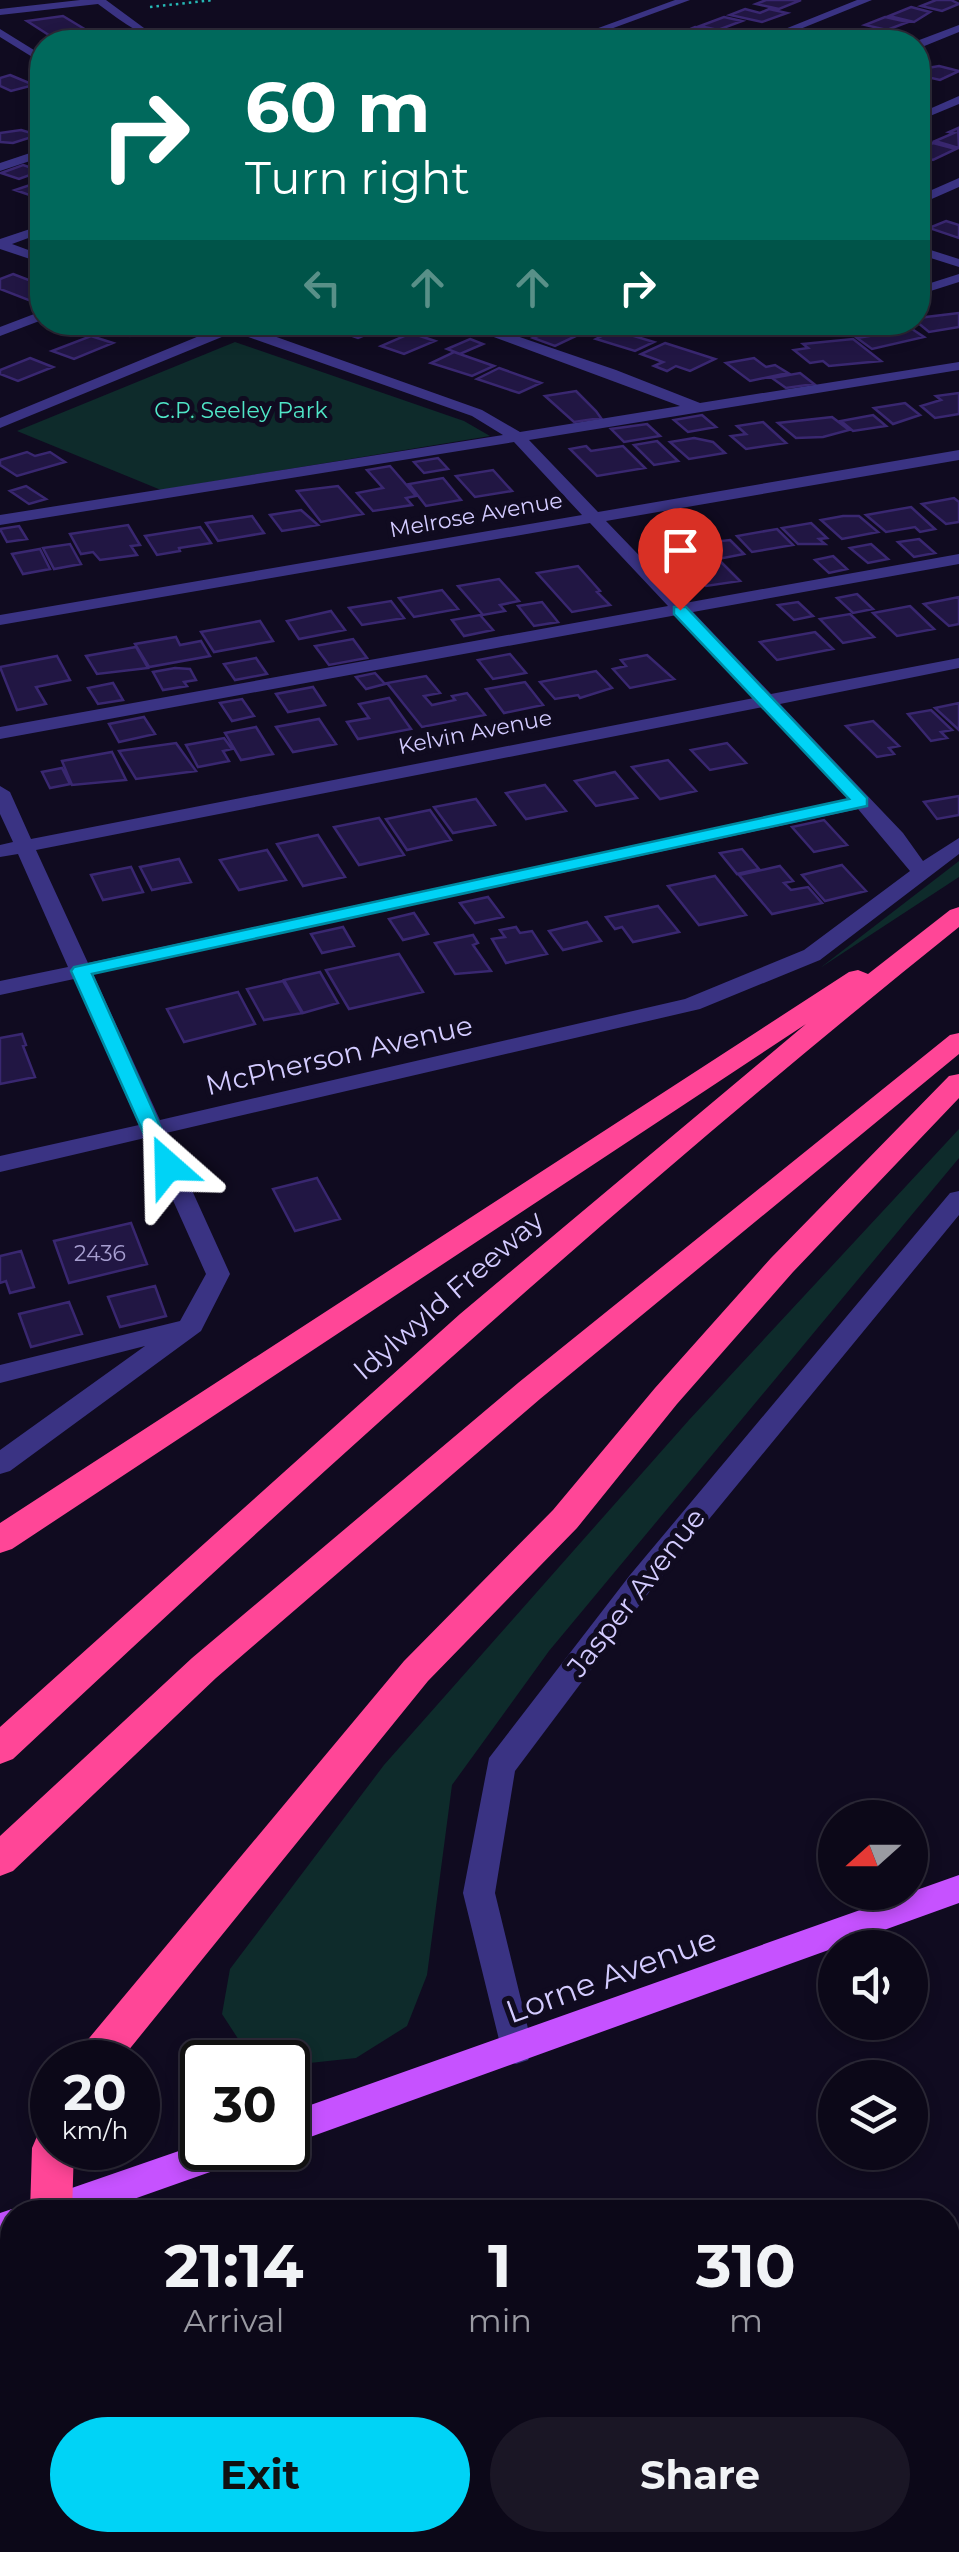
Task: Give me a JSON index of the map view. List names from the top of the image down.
{
  "streets": {
    "highway": ["Idylwyld Freeway"],
    "main road": ["Lorne Avenue"],
    "street": [
      "Melrose Avenue",
      "Kelvin Avenue",
      "McPherson Avenue",
      "Jasper Avenue"
    ]
  },
  "crossings": [
    ["Jasper Avenue", "Lorne Avenue"]
  ],
  "parks": ["C.P. Seeley Park"],
  "house_numbers": ["2436"],
  "north": "left",
  "page": {
    "turn": ["60 m", "Turn right"],
    "speed": "20 km/h",
    "limit": "30",
    "eta": [
      "21:14",
      "Arrival",
      "1",
      "min",
      "310",
      "m"
    ],
    "buttons": ["Exit", "Share"]
  }
}
